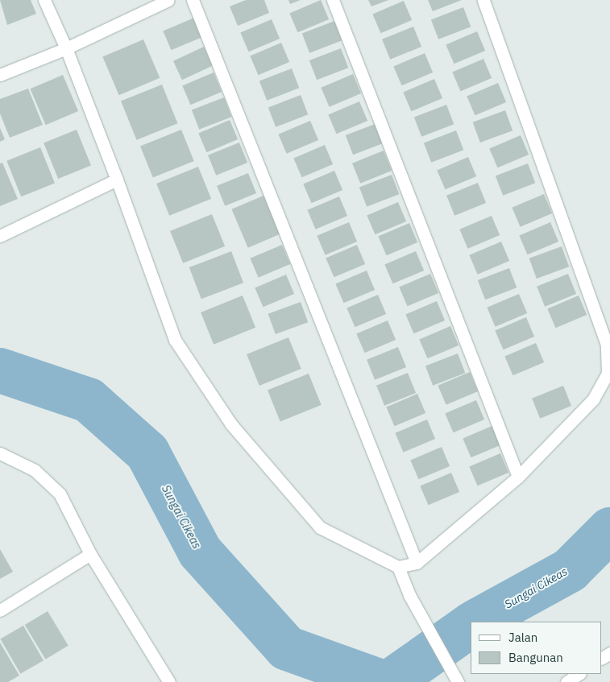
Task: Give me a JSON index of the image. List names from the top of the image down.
{
  "water": ["Sungai Cikeas"],
  "legend": ["Jalan", "Bangunan"]
}
